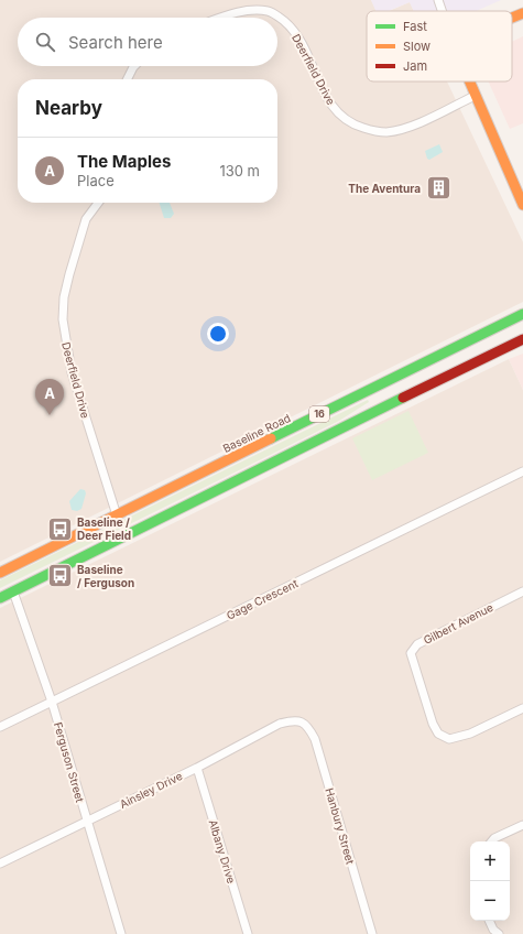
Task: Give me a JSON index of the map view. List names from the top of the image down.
{
  "streets": {
    "main road": ["16", "Baseline Road"],
    "street": [
      "Deerfield Drive",
      "Gage Crescent",
      "Gilbert Avenue",
      "Ferguson Street",
      "Ainsley Drive",
      "Hanbury Street",
      "Albany Drive"
    ]
  },
  "crossings": [
    ["Deerfield Drive", "Baseline Road"],
    ["16", "Ferguson Street"],
    ["Gage Crescent", "Ferguson Street"],
    ["Ferguson Street", "Ainsley Drive"],
    ["Ainsley Drive", "Hanbury Street"],
    ["Ainsley Drive", "Albany Drive"]
  ],
  "places": {
    "building": ["The Aventura"],
    "bus stop": ["Baseline / Deer Field", "Baseline / Ferguson"]
  },
  "legend": ["Fast", "Slow", "Jam"],
  "page": {
    "search": "Search here",
    "heading": "Nearby",
    "list": [
      {
        "mark": "A",
        "name": "The Maples",
        "note": "Place",
        "value": "130 m"
      }
    ],
    "pins": "A",
    "map_buttons": ["+", "−"]
  }
}
